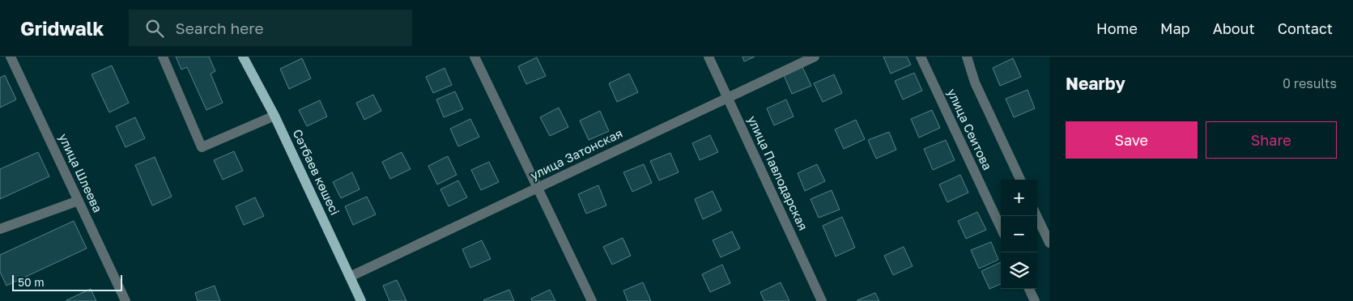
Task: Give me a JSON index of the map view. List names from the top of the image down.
{
  "streets": {
    "main road": ["Сәтбаев көшесі"],
    "street": [
      "улица Сеитова",
      "улица Затонская",
      "улица Шлеева",
      "улица Павлодарская"
    ]
  },
  "crossings": [
    ["улица Затонская", "Сәтбаев көшесі"],
    ["улица Затонская", "улица Павлодарская"]
  ],
  "scale_bar": "50 m",
  "page": {
    "header": "Gridwalk",
    "search": "Search here",
    "nav": [
      "Home",
      "Map",
      "About",
      "Contact"
    ],
    "heading": ["Nearby", "0 results"],
    "buttons": ["Save", "Share"],
    "map_buttons": ["+", "−"],
    "scale": "50 m"
  }
}
